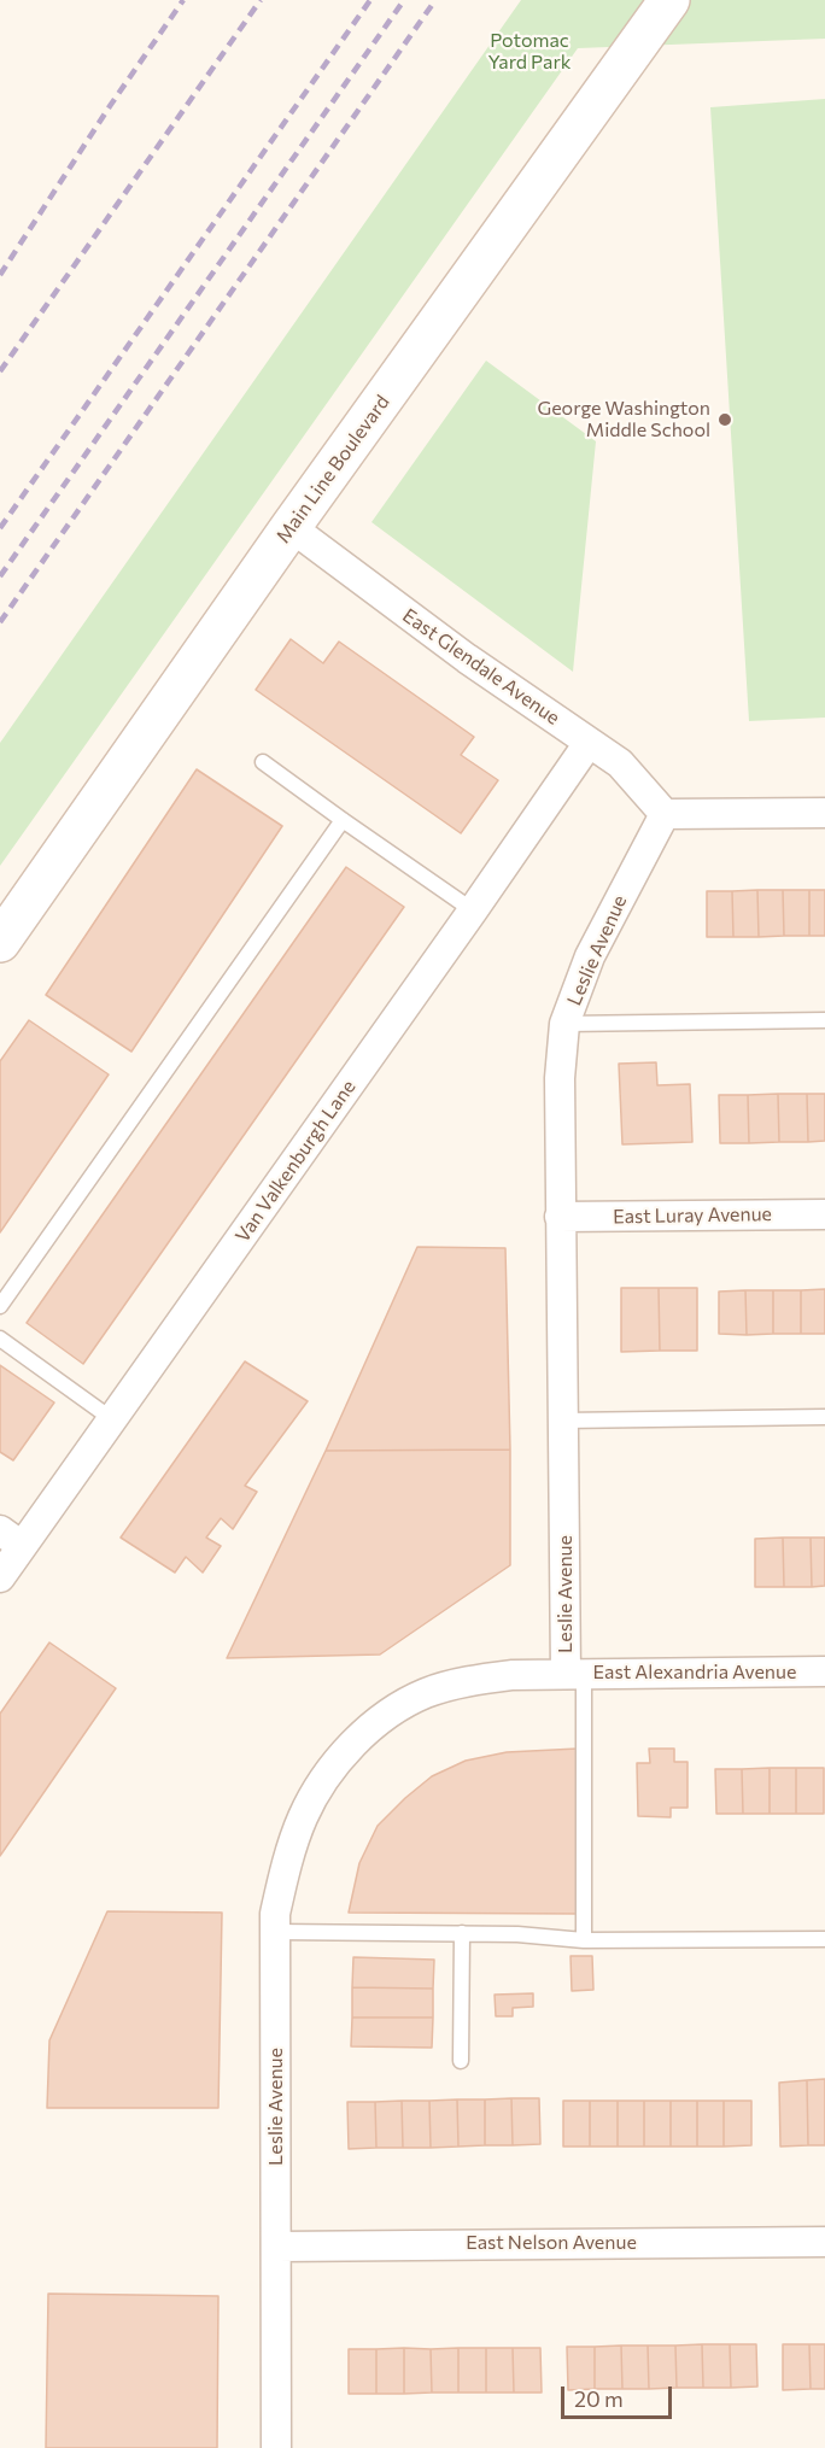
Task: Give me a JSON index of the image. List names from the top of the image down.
{
  "streets": {
    "street": [
      "Main Line Boulevard",
      "East Glendale Avenue",
      "Leslie Avenue",
      "Van Valkenburgh Lane",
      "East Luray Avenue",
      "East Alexandria Avenue",
      "East Nelson Avenue"
    ]
  },
  "crossings": [
    ["Main Line Boulevard", "East Glendale Avenue"],
    ["East Glendale Avenue", "Leslie Avenue"],
    ["East Glendale Avenue", "Van Valkenburgh Lane"],
    ["Leslie Avenue", "East Luray Avenue"],
    ["Leslie Avenue", "East Alexandria Avenue"],
    ["Leslie Avenue", "East Nelson Avenue"]
  ],
  "parks": ["Potomac Yard Park"],
  "places": ["George Washington Middle School"],
  "scale_bar": "20 m"
}
